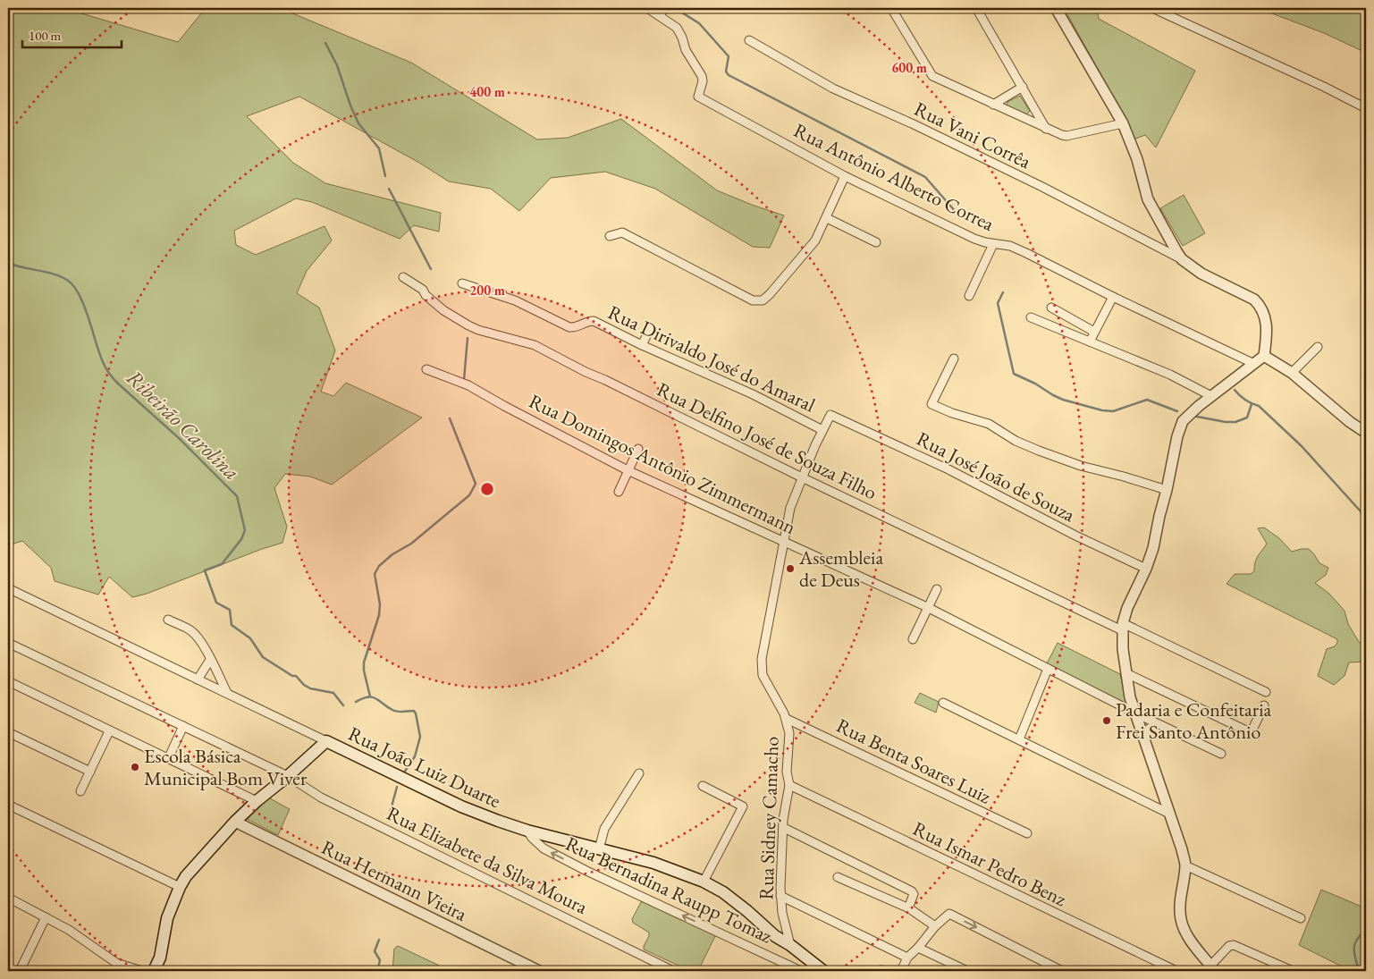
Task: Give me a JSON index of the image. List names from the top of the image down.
{
  "streets": {
    "main road": ["Rua João Luiz Duarte"],
    "street": [
      "Rua Vani Corrêa",
      "Rua Antônio Alberto Correa",
      "Rua Dirivaldo José do Amaral",
      "Rua Delfino José de Souza Filho",
      "Rua Domingos Antônio Zimmermann",
      "Rua José João de Souza",
      "Rua Benta Soares Luiz",
      "Rua Sidney Camacho",
      "Rua Elizabete da Silva Moura",
      "Rua Ismar Pedro Benz",
      "Rua Hermann Vieira",
      "Rua Bernadina Raupp Tomaz"
    ]
  },
  "crossings": [
    ["Rua Dirivaldo José do Amaral", "Rua Sidney Camacho"],
    ["Rua Delfino José de Souza Filho", "Rua Sidney Camacho"],
    ["Rua Domingos Antônio Zimmermann", "Rua Sidney Camacho"],
    ["Rua José João de Souza", "Rua Sidney Camacho"],
    ["Rua Benta Soares Luiz", "Rua Sidney Camacho"],
    ["Rua João Luiz Duarte", "Rua Sidney Camacho"],
    ["Rua João Luiz Duarte", "Rua Bernadina Raupp Tomaz"],
    ["Rua Sidney Camacho", "Rua Ismar Pedro Benz"]
  ],
  "one_way": ["Rua Bernadina Raupp Tomaz"],
  "water": ["Ribeirão Carolina"],
  "places": ["Assembleia de Deus", "Padaria e Confeitaria Frei Santo Antônio", "Escola Básica Municipal Bom Viver"],
  "scale_bar": "100 m",
  "rings": ["600 m", "400 m", "200 m"]
}
